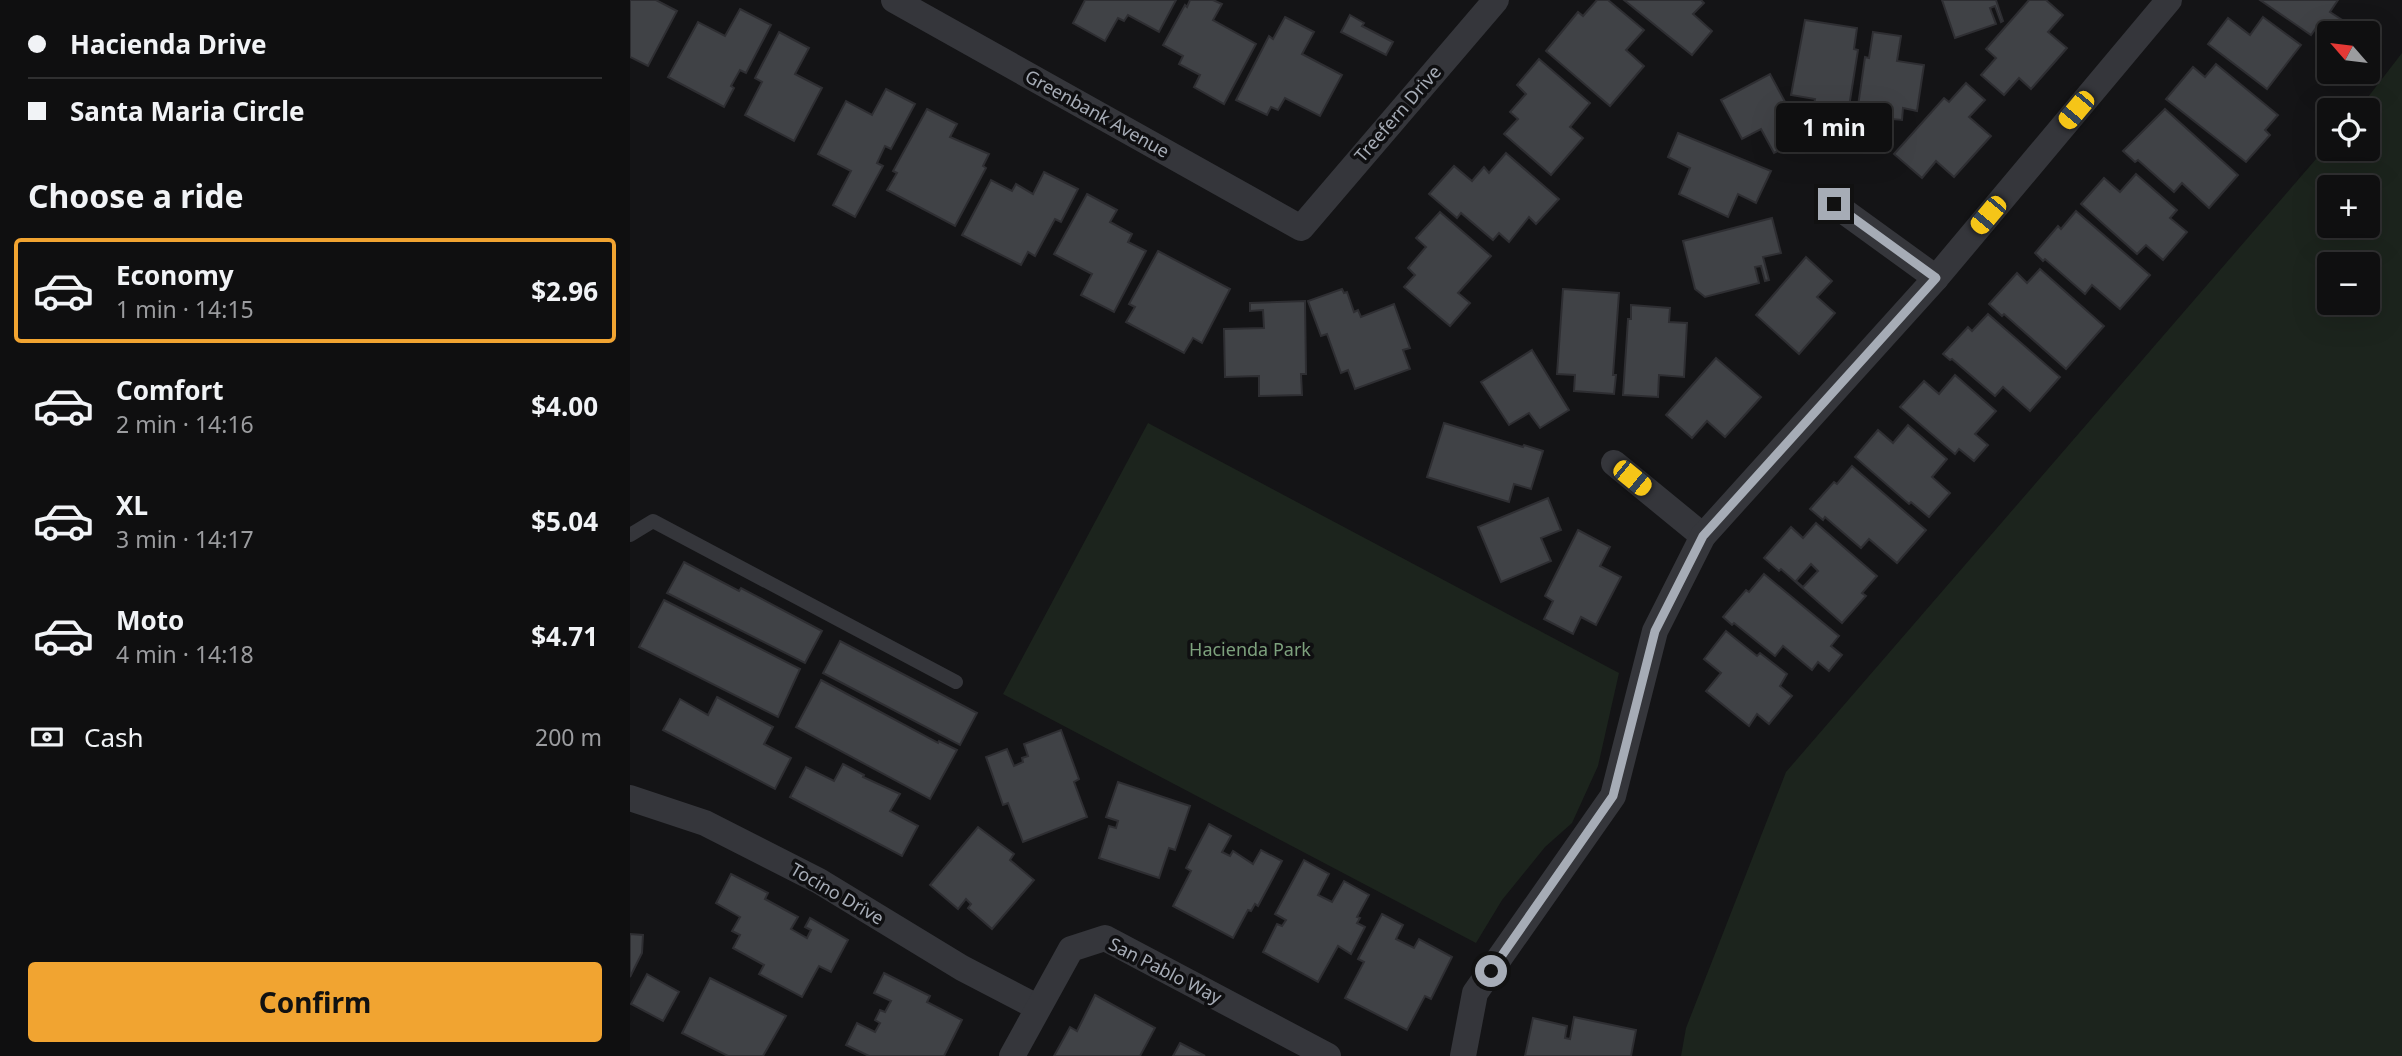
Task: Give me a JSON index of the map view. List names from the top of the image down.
{
  "streets": {
    "street": [
      "Greenbank Avenue",
      "Treefern Drive",
      "Tocino Drive",
      "San Pablo Way"
    ]
  },
  "crossings": [
    ["Greenbank Avenue", "Treefern Drive"],
    ["Tocino Drive", "San Pablo Way"]
  ],
  "parks": ["Hacienda Park"],
  "north": "top left",
  "page": {
    "banner": ["Hacienda Drive", "Santa Maria Circle"],
    "map_buttons": ["+", "−"],
    "bubble": "1 min",
    "heading": "Choose a ride",
    "list": [
      {
        "name": "Economy",
        "note": "1 min · 14:15",
        "value": "$2.96"
      },
      {
        "name": "Comfort",
        "note": "2 min · 14:16",
        "value": "$4.00"
      },
      {
        "name": "XL",
        "note": "3 min · 14:17",
        "value": "$5.04"
      },
      {
        "name": "Moto",
        "note": "4 min · 14:18",
        "value": "$4.71"
      }
    ],
    "pay": ["Cash", "200 m"],
    "buttons": "Confirm"
  }
}
